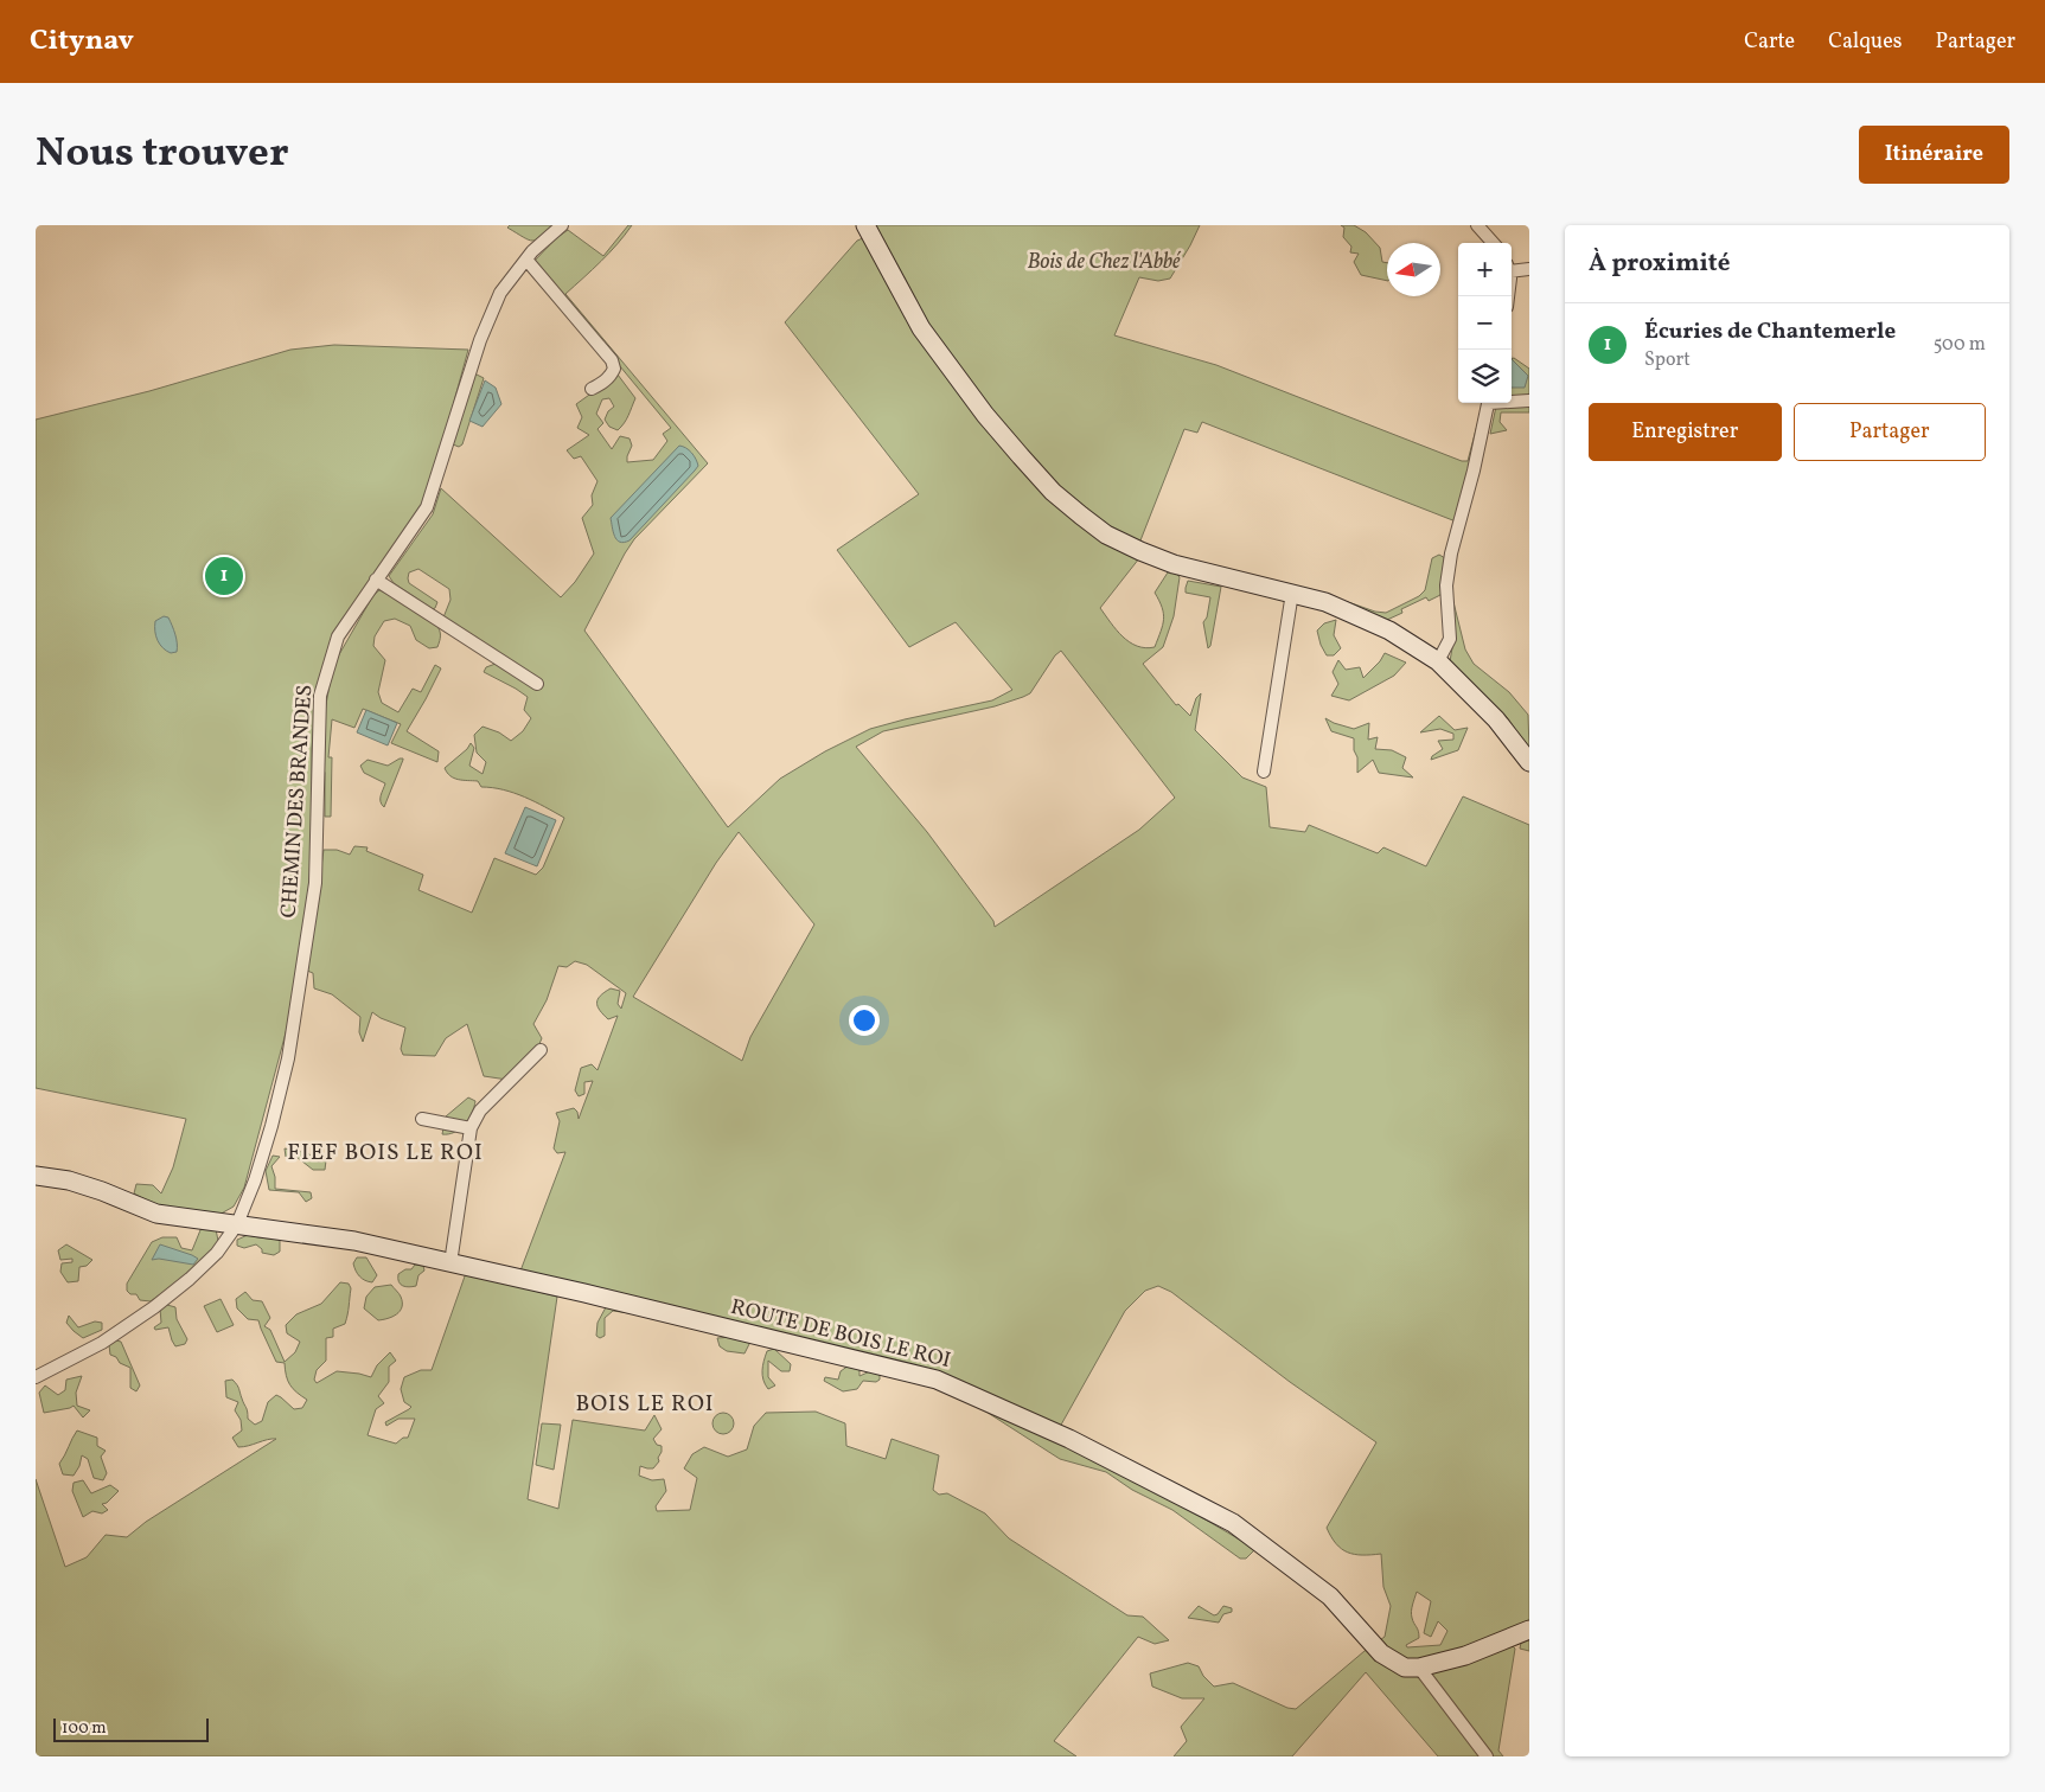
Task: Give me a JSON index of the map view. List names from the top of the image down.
{
  "streets": {
    "street": ["CHEMIN DES BRANDES", "ROUTE DE BOIS LE ROI"]
  },
  "crossings": [
    ["CHEMIN DES BRANDES", "ROUTE DE BOIS LE ROI"]
  ],
  "districts": ["FIEF BOIS LE ROI", "BOIS LE ROI"],
  "parks": ["Bois de Chez l'Abbé"],
  "scale_bar": "100 m",
  "north": "left",
  "page": {
    "header": "Citynav",
    "nav": ["Carte", "Calques", "Partager"],
    "title": "Nous trouver",
    "buttons": [
      "Itinéraire",
      ["Enregistrer", "Partager"]
    ],
    "heading": "À proximité",
    "map_buttons": ["+", "−"],
    "list": [
      {
        "mark": "1",
        "name": "Écuries de Chantemerle",
        "note": "Sport",
        "value": "500 m"
      }
    ],
    "pins": "1",
    "scale": "100 m"
  }
}
